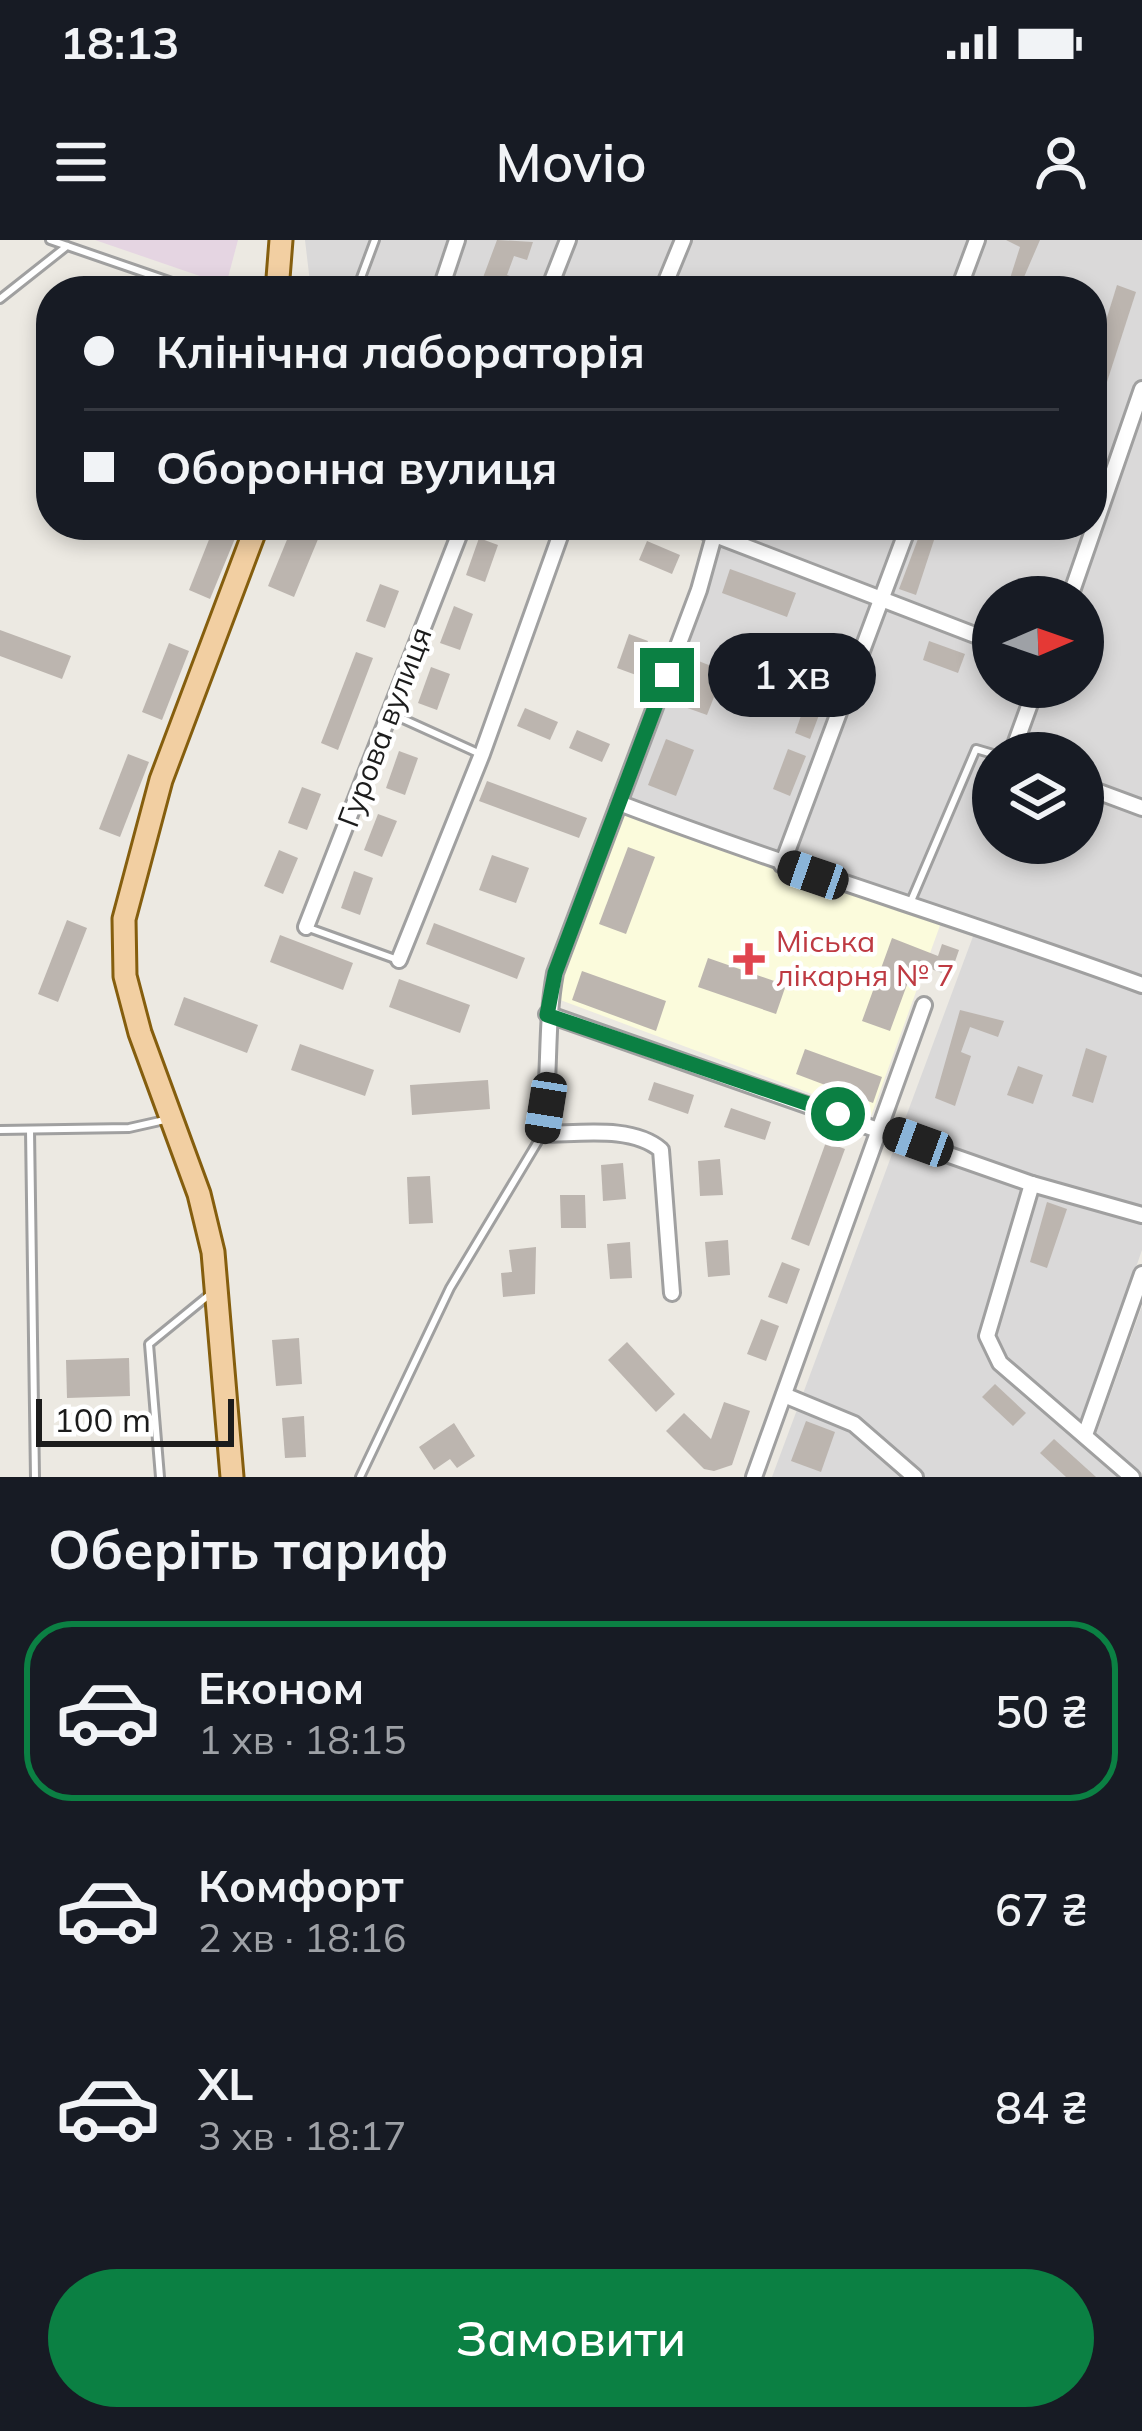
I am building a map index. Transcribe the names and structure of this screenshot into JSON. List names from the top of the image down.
{
  "streets": {
    "street": ["Гурова вулиця"]
  },
  "places": {
    "health": ["Міська лікарня № 7"]
  },
  "scale_bar": "100 m",
  "north": "right",
  "page": {
    "status": "18:13",
    "header": "Movio",
    "banner": ["Клінічна лабораторія", "Оборонна вулиця"],
    "bubble": "1 хв",
    "scale": "100 m",
    "heading": "Оберіть тариф",
    "list": [
      {
        "name": "Економ",
        "note": "1 хв · 18:15",
        "value": "50 ₴"
      },
      {
        "name": "Комфорт",
        "note": "2 хв · 18:16",
        "value": "67 ₴"
      },
      {
        "name": "XL",
        "note": "3 хв · 18:17",
        "value": "84 ₴"
      }
    ],
    "buttons": "Замовити"
  }
}
